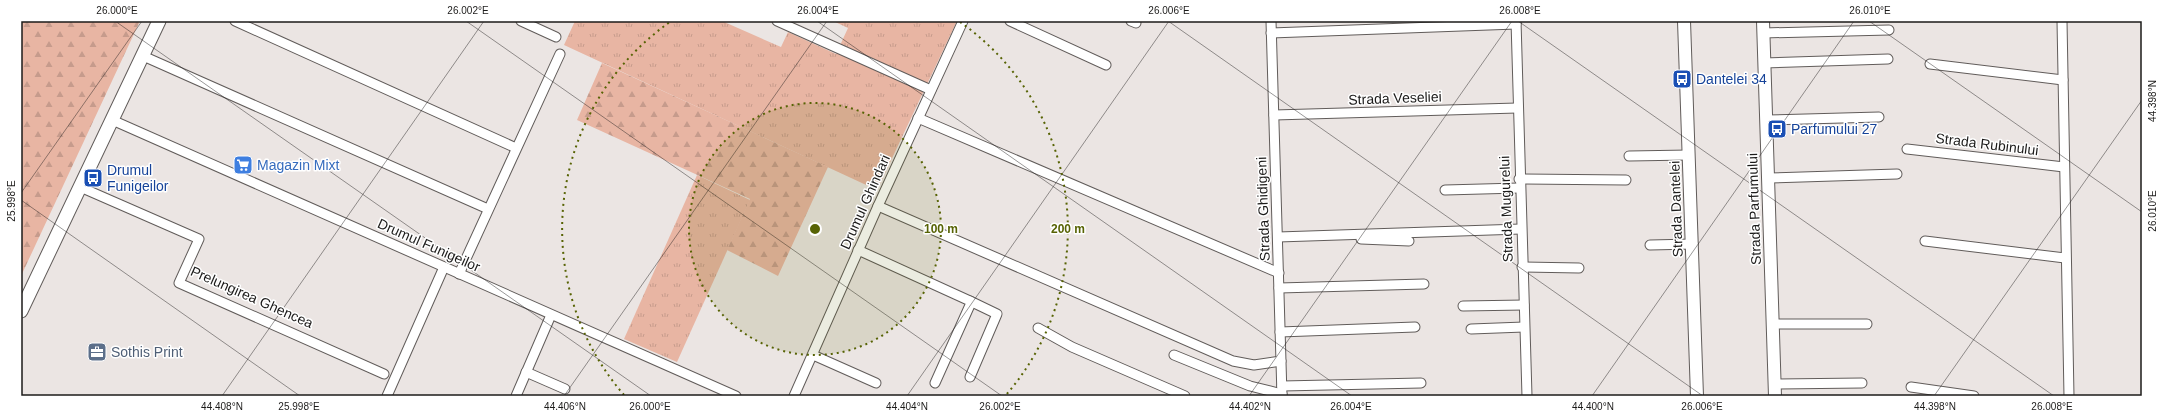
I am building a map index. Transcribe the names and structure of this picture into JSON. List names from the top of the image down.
{
  "streets": {
    "street": [
      "Strada Veseliei",
      "Strada Rubinului",
      "Drumul Ghindari",
      "Strada Ghidigeni",
      "Strada Mugurelui",
      "Strada Dantelei",
      "Strada Parfumului",
      "Drumul Funigeilor",
      "Prelungirea Ghencea"
    ]
  },
  "crossings": [
    ["Strada Veseliei", "Strada Ghidigeni"],
    ["Strada Veseliei", "Strada Mugurelui"]
  ],
  "places": {
    "bus stop": ["Dantelei 34", "Parfumului 27", "Drumul Funigeilor"],
    "supermarket": ["Magazin Mixt"],
    "office": ["Sothis Print"]
  },
  "coordinates": [
    "26.000°E",
    "26.002°E",
    "26.004°E",
    "26.006°E",
    "26.008°E",
    "26.010°E",
    "44.398°N",
    "25.998°E",
    "44.408°N",
    "44.406°N",
    "44.404°N",
    "44.402°N",
    "44.400°N"
  ],
  "rings": ["100 m", "200 m"]
}
